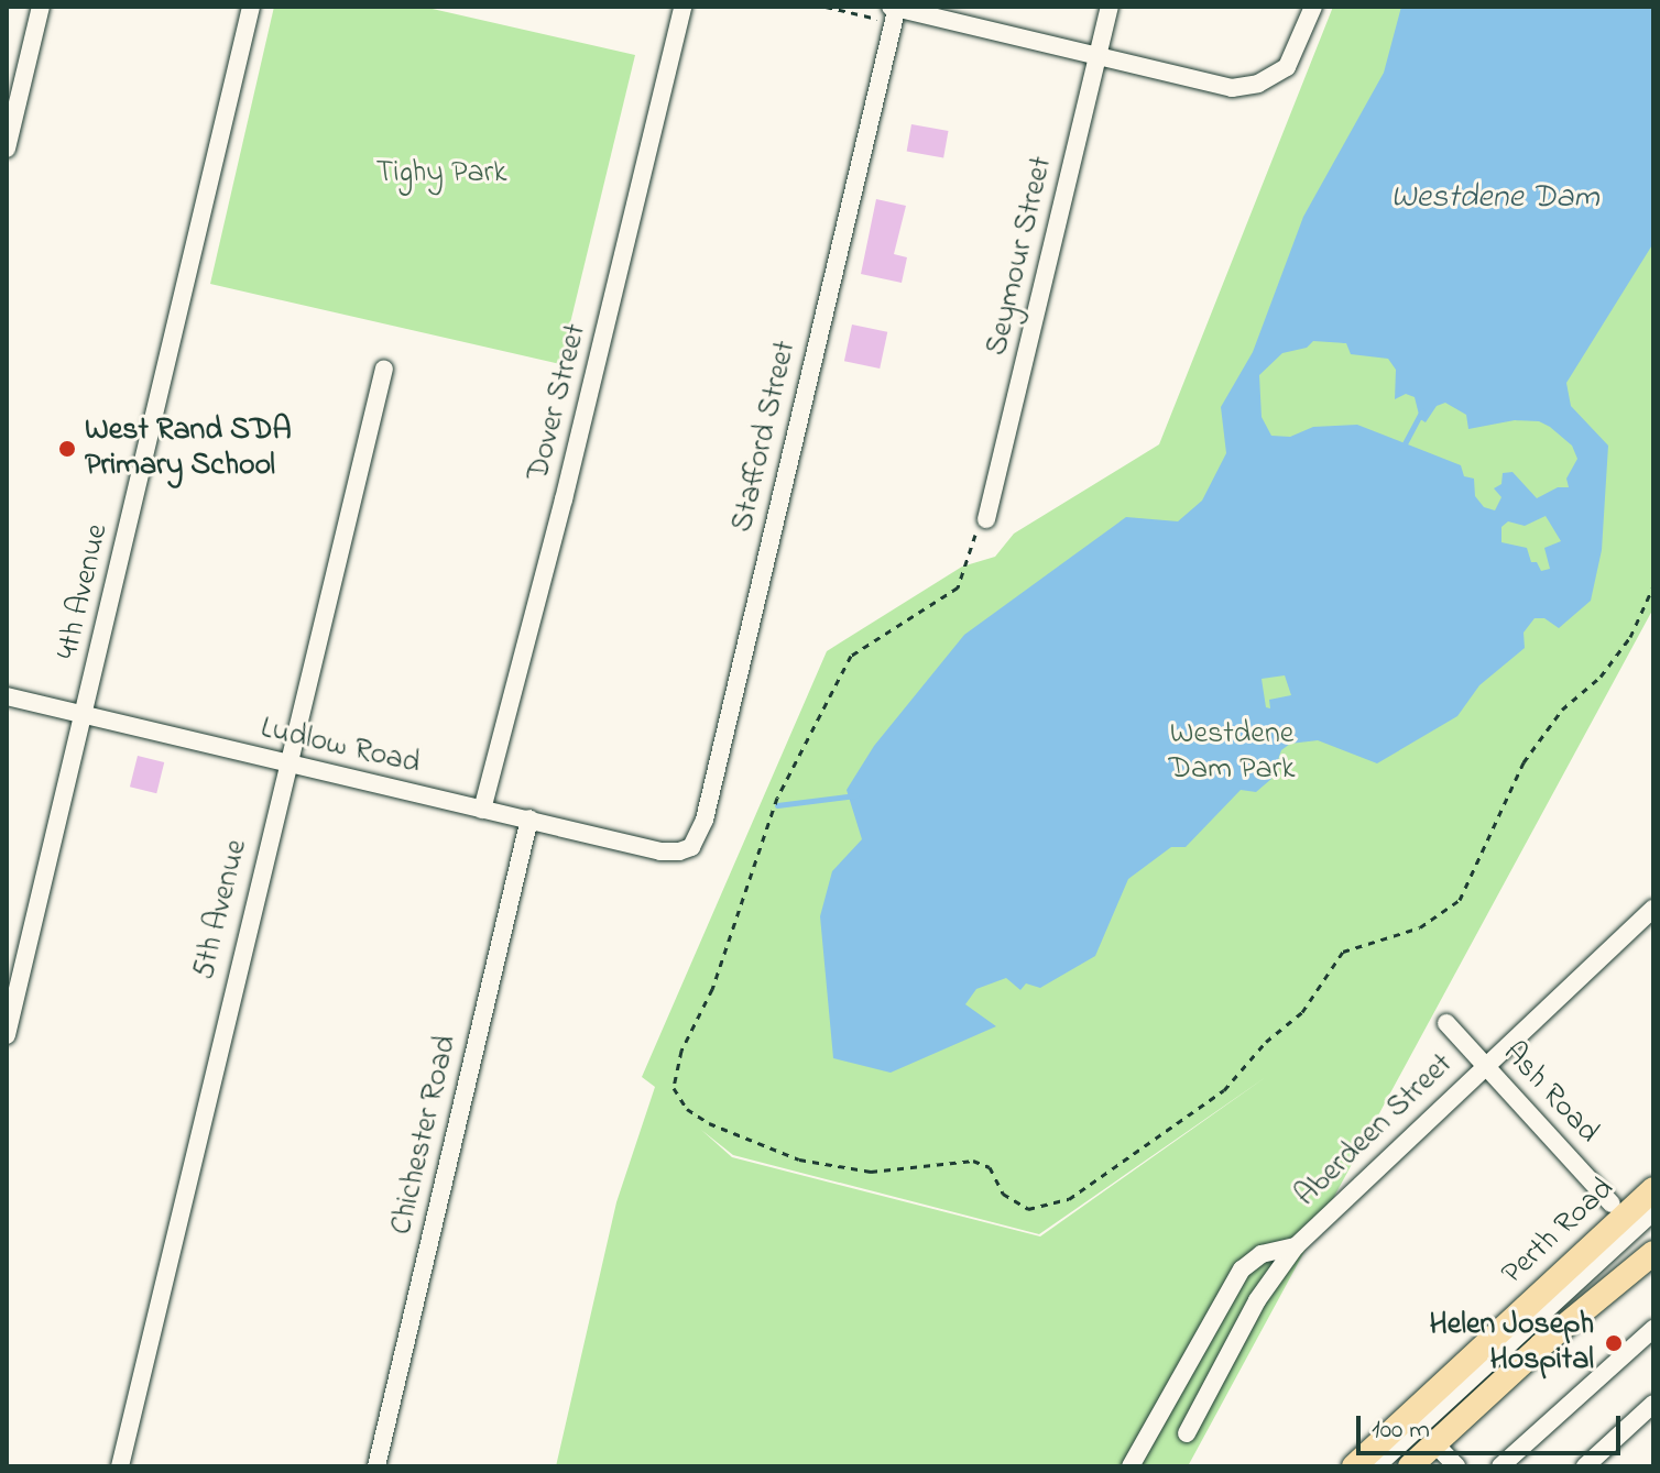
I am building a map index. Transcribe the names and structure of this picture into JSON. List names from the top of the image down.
{
  "streets": {
    "main road": ["Perth Road"],
    "street": [
      "Seymour Street",
      "Dover Street",
      "Stafford Street",
      "4th Avenue",
      "Ludlow Road",
      "5th Avenue",
      "Ash Road",
      "Aberdeen Street",
      "Chichester Road"
    ]
  },
  "crossings": [
    ["Dover Street", "Ludlow Road"],
    ["Stafford Street", "Ludlow Road"],
    ["4th Avenue", "Ludlow Road"],
    ["Ludlow Road", "5th Avenue"],
    ["Ludlow Road", "Chichester Road"],
    ["Ash Road", "Aberdeen Street"]
  ],
  "water": ["Westdene Dam"],
  "parks": ["Tighy Park", "Westdene Dam Park"],
  "places": ["West Rand SDA Primary School", "Helen Joseph Hospital"],
  "scale_bar": "100 m"
}
